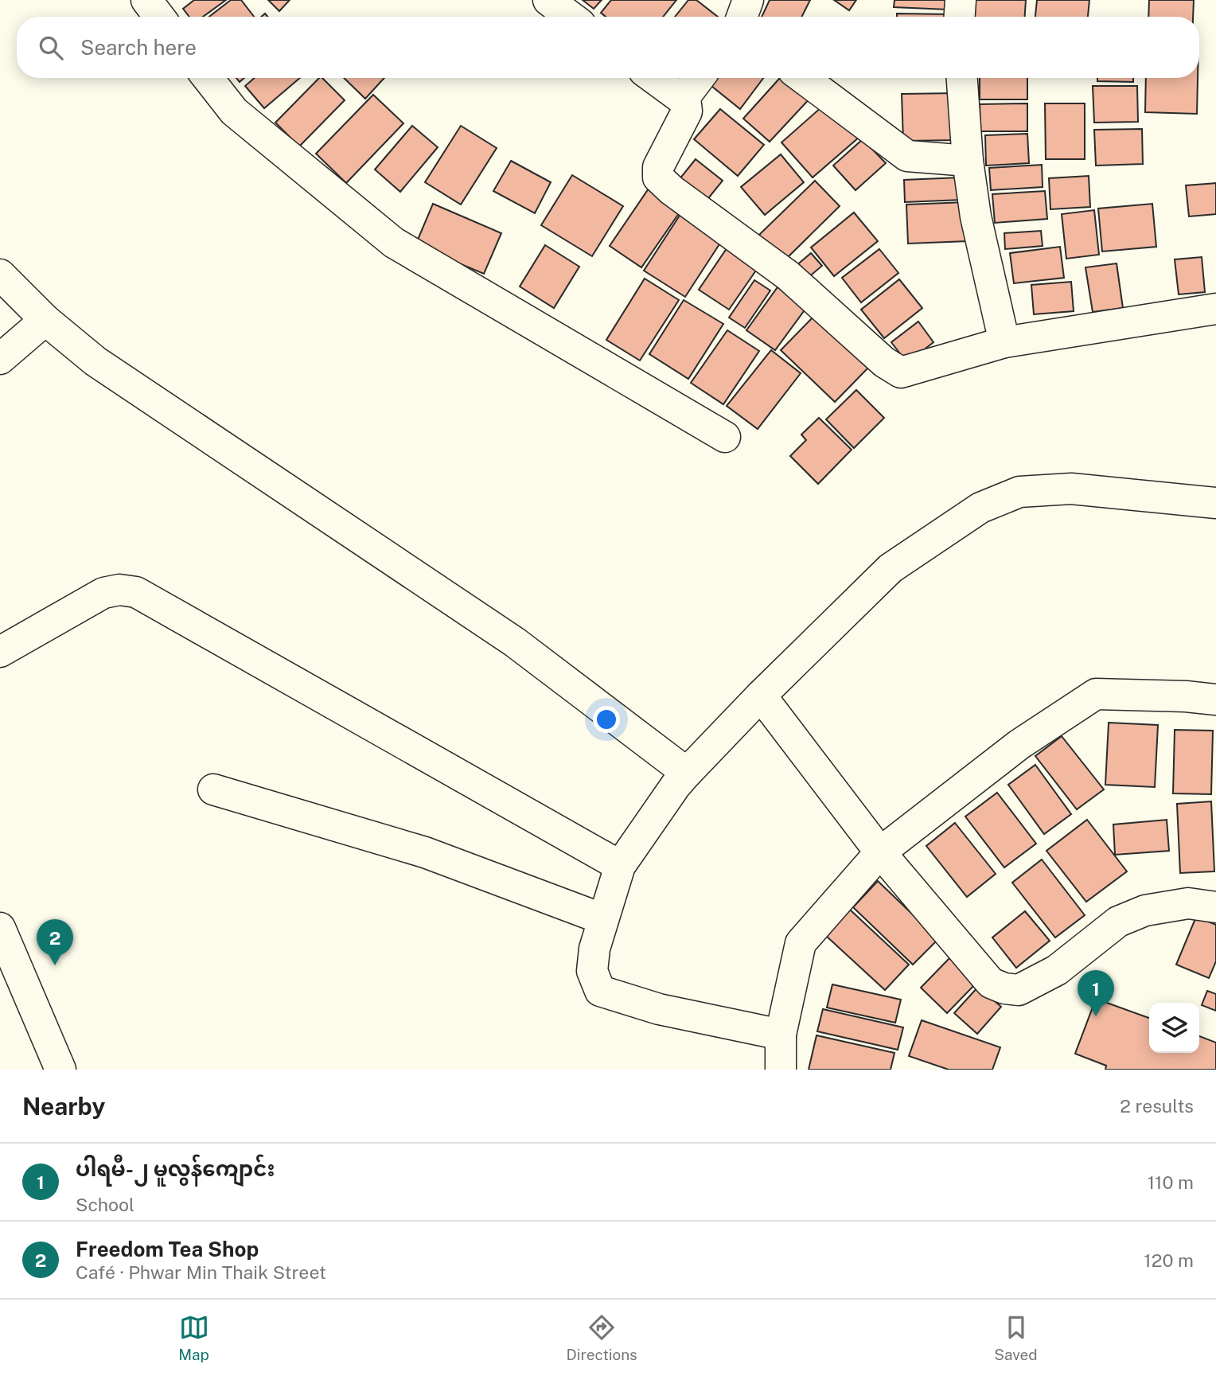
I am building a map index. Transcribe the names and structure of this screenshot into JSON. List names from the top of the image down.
{
  "page": {
    "search": "Search here",
    "pins": ["2", "1"],
    "heading": ["Nearby", "2 results"],
    "list": [
      {
        "mark": "1",
        "name": "ပါရမီ-၂ မူလွန်ကျောင်း",
        "note": "School",
        "value": "110 m"
      },
      {
        "mark": "2",
        "name": "Freedom Tea Shop",
        "note": "Café · Phwar Min Thaik Street",
        "value": "120 m"
      }
    ],
    "nav": ["Map", "Directions", "Saved"]
  }
}
